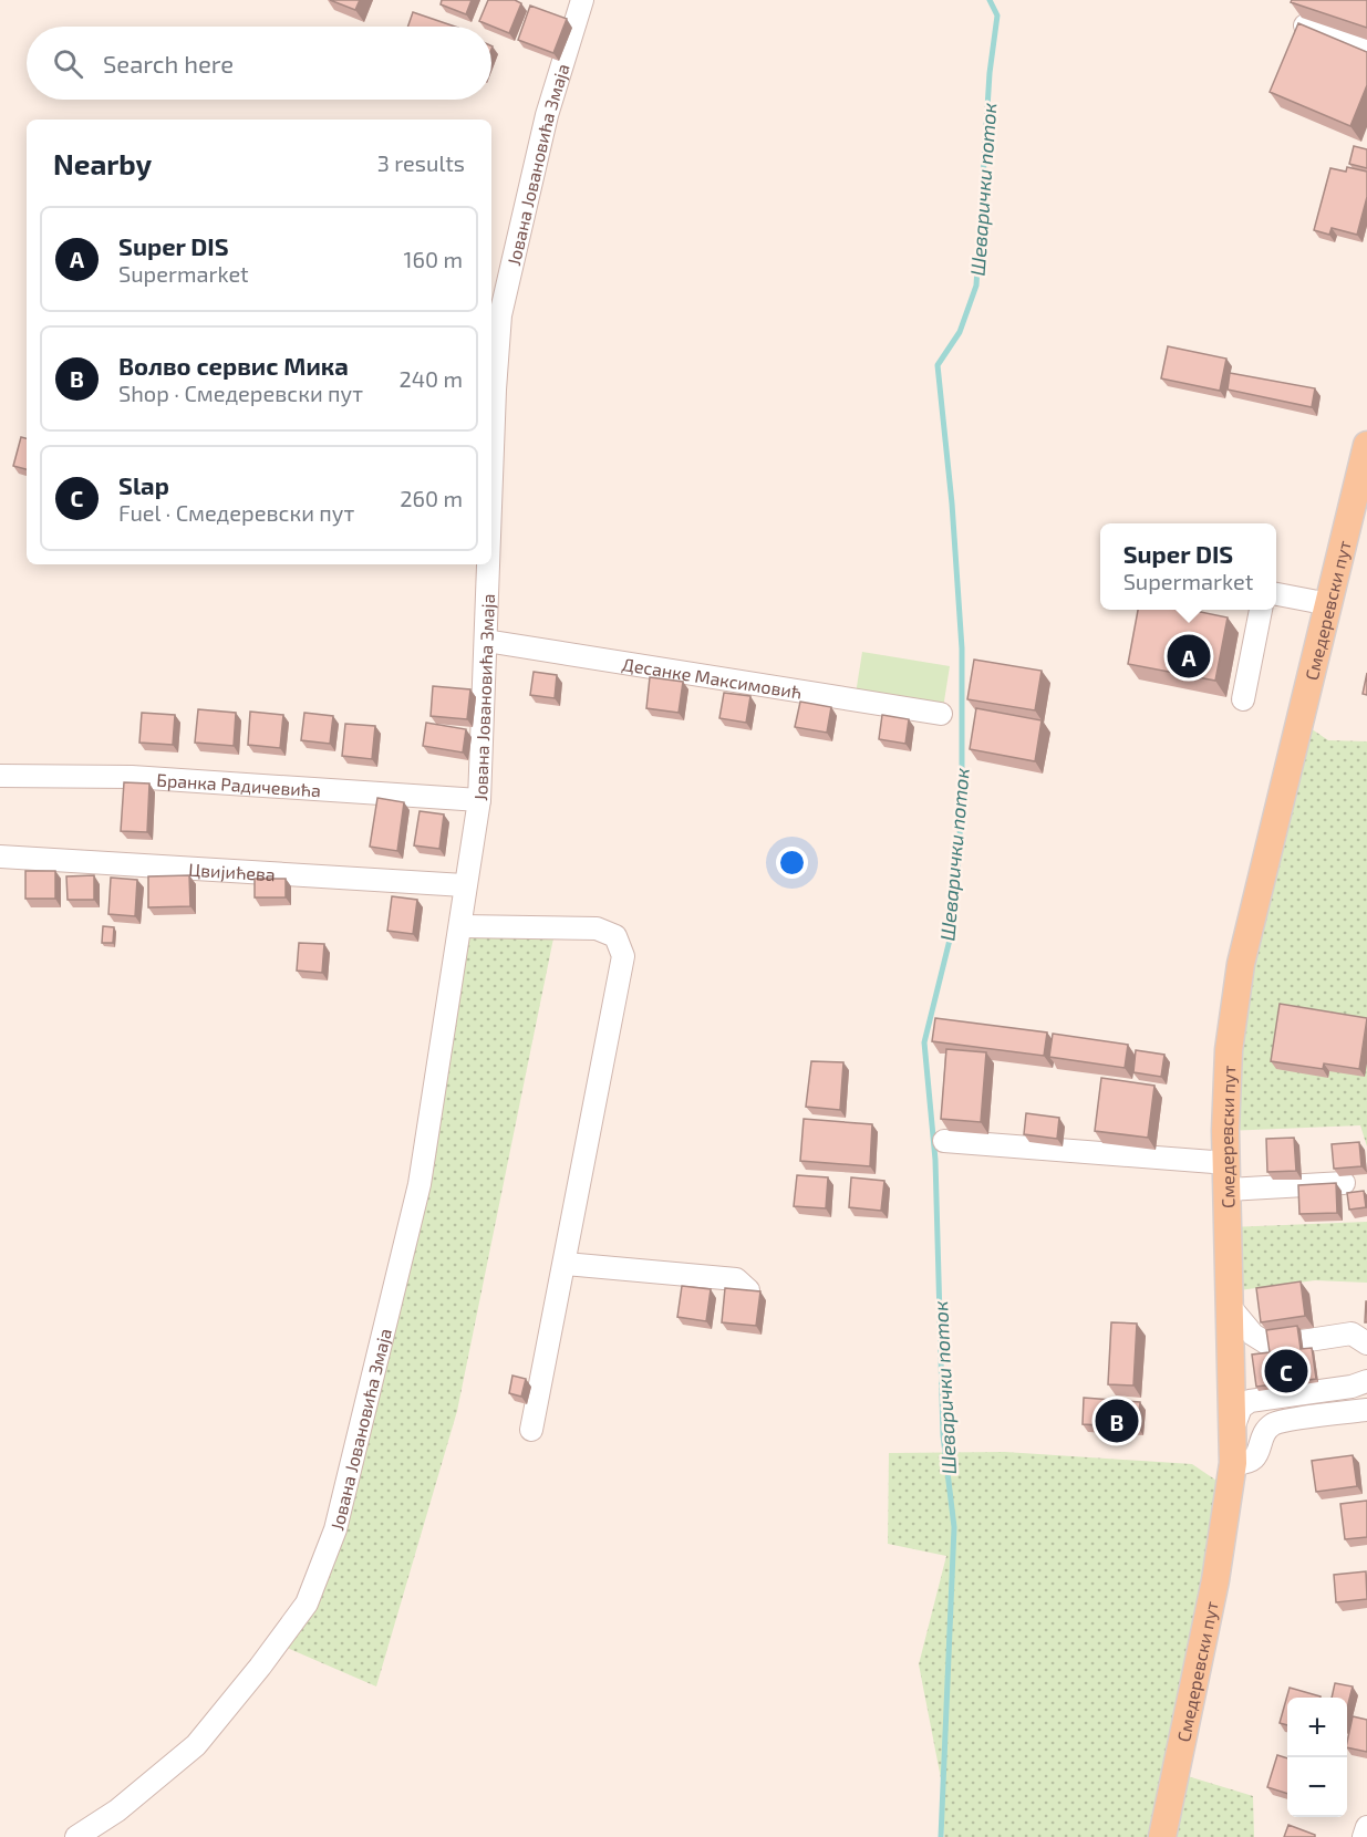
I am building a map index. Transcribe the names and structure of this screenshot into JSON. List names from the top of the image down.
{
  "streets": {
    "main road": ["Смедеревски пут"],
    "street": [
      "Јована Јовановића Змаја",
      "Десанке Максимовић",
      "Бранка Радичевића",
      "Цвијићева"
    ]
  },
  "crossings": [
    ["Јована Јовановића Змаја", "Десанке Максимовић"],
    ["Јована Јовановића Змаја", "Бранка Радичевића"],
    ["Јована Јовановића Змаја", "Цвијићева"]
  ],
  "water": ["Шеварички поток"],
  "page": {
    "search": "Search here",
    "heading": ["Nearby", "3 results"],
    "list": [
      {
        "mark": "A",
        "name": "Super DIS",
        "note": "Supermarket",
        "value": "160 m"
      },
      {
        "mark": "B",
        "name": "Волво сервис Мика",
        "note": "Shop · Смедеревски пут",
        "value": "240 m"
      },
      {
        "mark": "C",
        "name": "Slap",
        "note": "Fuel · Смедеревски пут",
        "value": "260 m"
      }
    ],
    "popup": ["Super DIS", "Supermarket"],
    "pins": ["A", "C", "B"],
    "map_buttons": ["+", "−"]
  }
}
